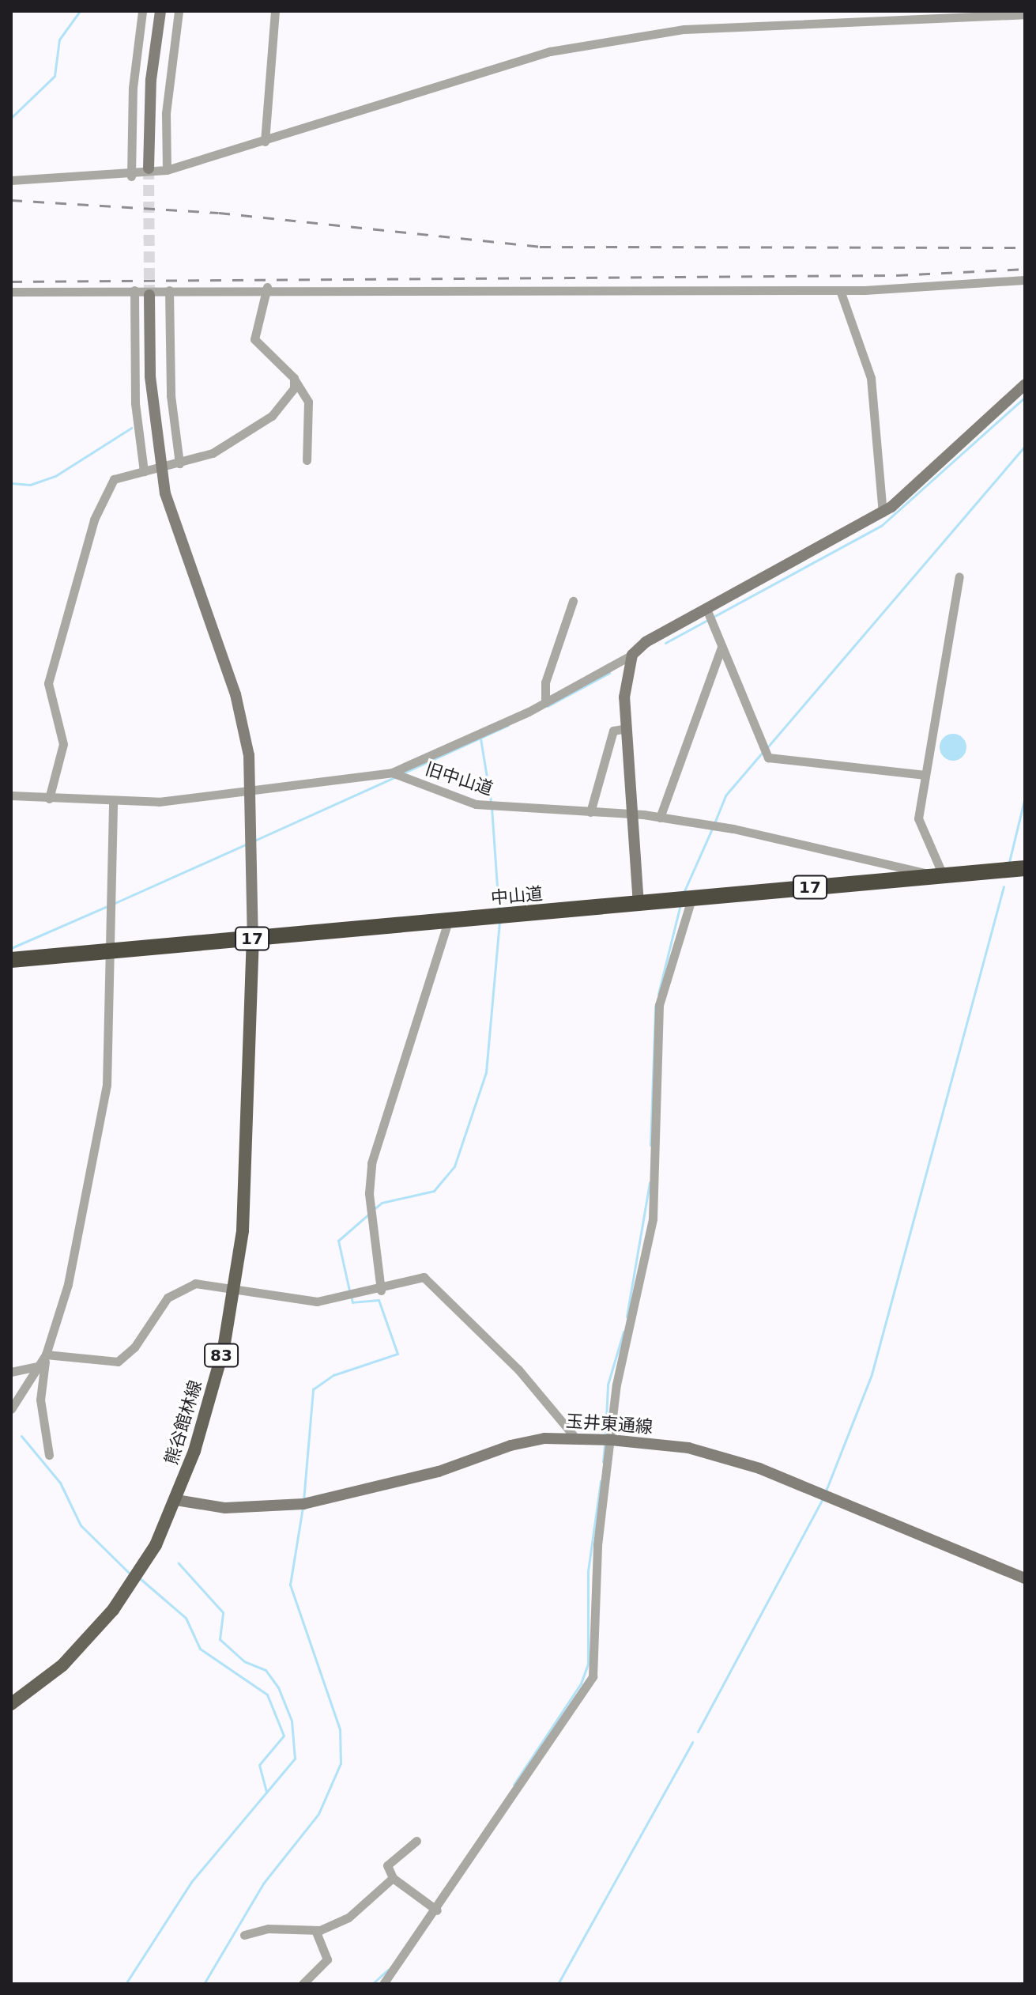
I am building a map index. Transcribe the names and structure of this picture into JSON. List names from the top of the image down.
{
  "streets": {
    "highway": ["17", "中山道"],
    "main road": ["83", "熊谷館林線"],
    "street": ["旧中山道", "玉井東通線"]
  },
  "crossings": [
    ["旧中山道", "中山道"],
    ["中山道", "熊谷館林線"],
    ["熊谷館林線", "玉井東通線"]
  ]
}
